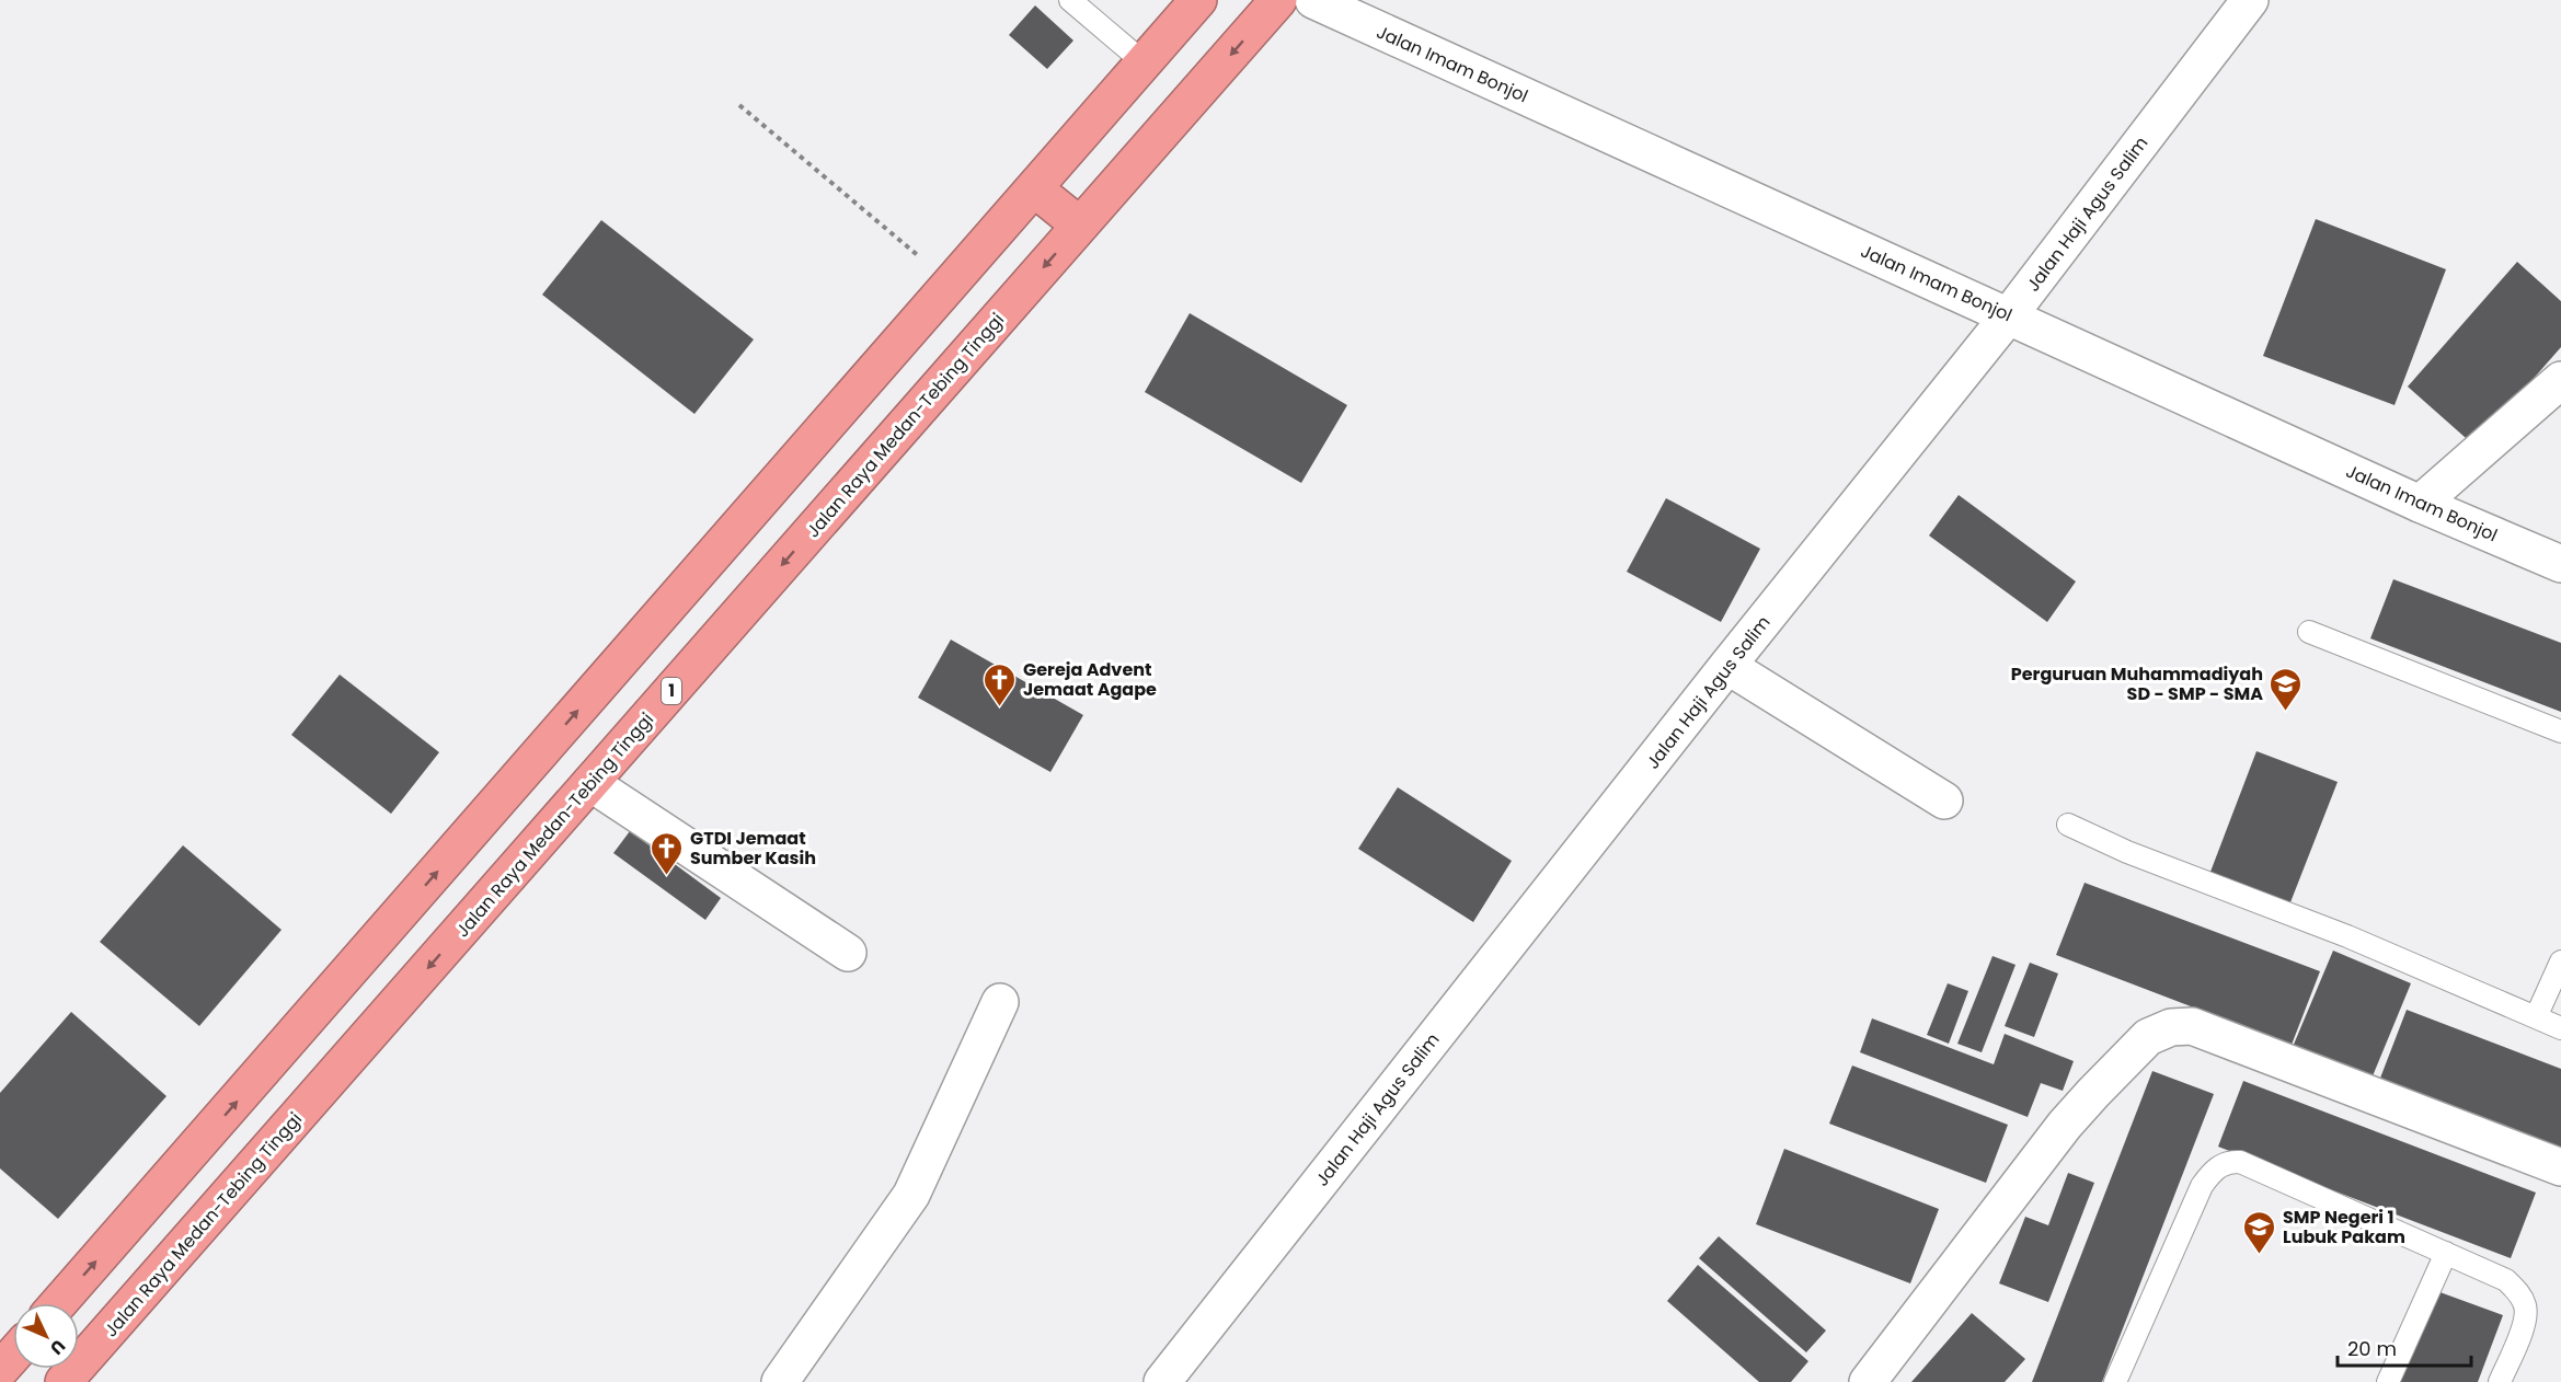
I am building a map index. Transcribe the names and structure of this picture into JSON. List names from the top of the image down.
{
  "streets": {
    "highway": ["Jalan Raya Medan-Tebing Tinggi", "1"],
    "street": ["Jalan Imam Bonjol", "Jalan Haji Agus Salim"]
  },
  "crossings": [
    ["Jalan Imam Bonjol", "Jalan Haji Agus Salim"]
  ],
  "places": {
    "church": ["Gereja Advent Jemaat Agape", "GTDI Jemaat Sumber Kasih"],
    "school or university": ["Perguruan Muhammadiyah SD - SMP - SMA", "SMP Negeri 1 Lubuk Pakam"]
  },
  "scale_bar": "20 m",
  "north": "bottom right"
}
